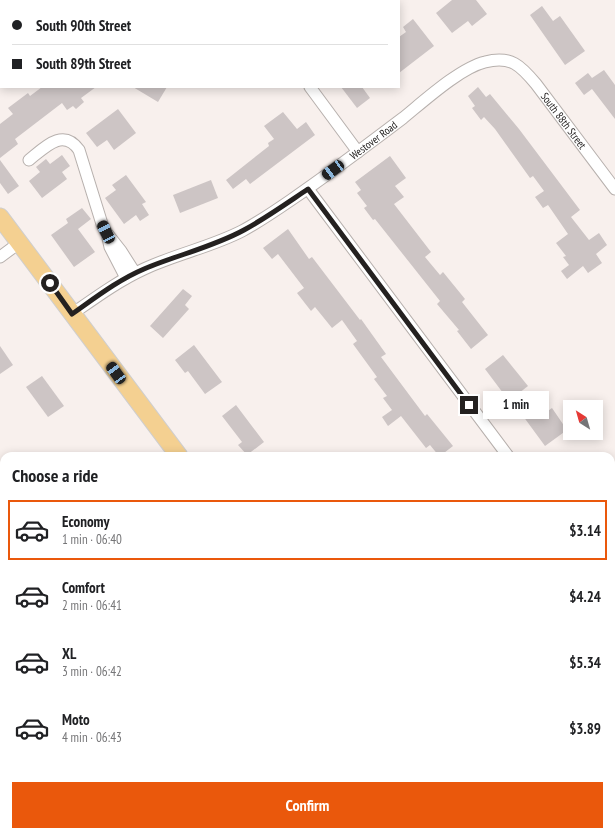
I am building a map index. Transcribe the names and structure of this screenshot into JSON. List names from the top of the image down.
{
  "streets": {
    "street": ["South 88th Street", "Westover Road"]
  },
  "crossings": [
    ["South 88th Street", "Westover Road"]
  ],
  "north": "top left",
  "page": {
    "banner": ["South 90th Street", "South 89th Street"],
    "bubble": "1 min",
    "heading": "Choose a ride",
    "list": [
      {
        "name": "Economy",
        "note": "1 min · 06:40",
        "value": "$3.14"
      },
      {
        "name": "Comfort",
        "note": "2 min · 06:41",
        "value": "$4.24"
      },
      {
        "name": "XL",
        "note": "3 min · 06:42",
        "value": "$5.34"
      },
      {
        "name": "Moto",
        "note": "4 min · 06:43",
        "value": "$3.89"
      }
    ],
    "buttons": "Confirm"
  }
}
